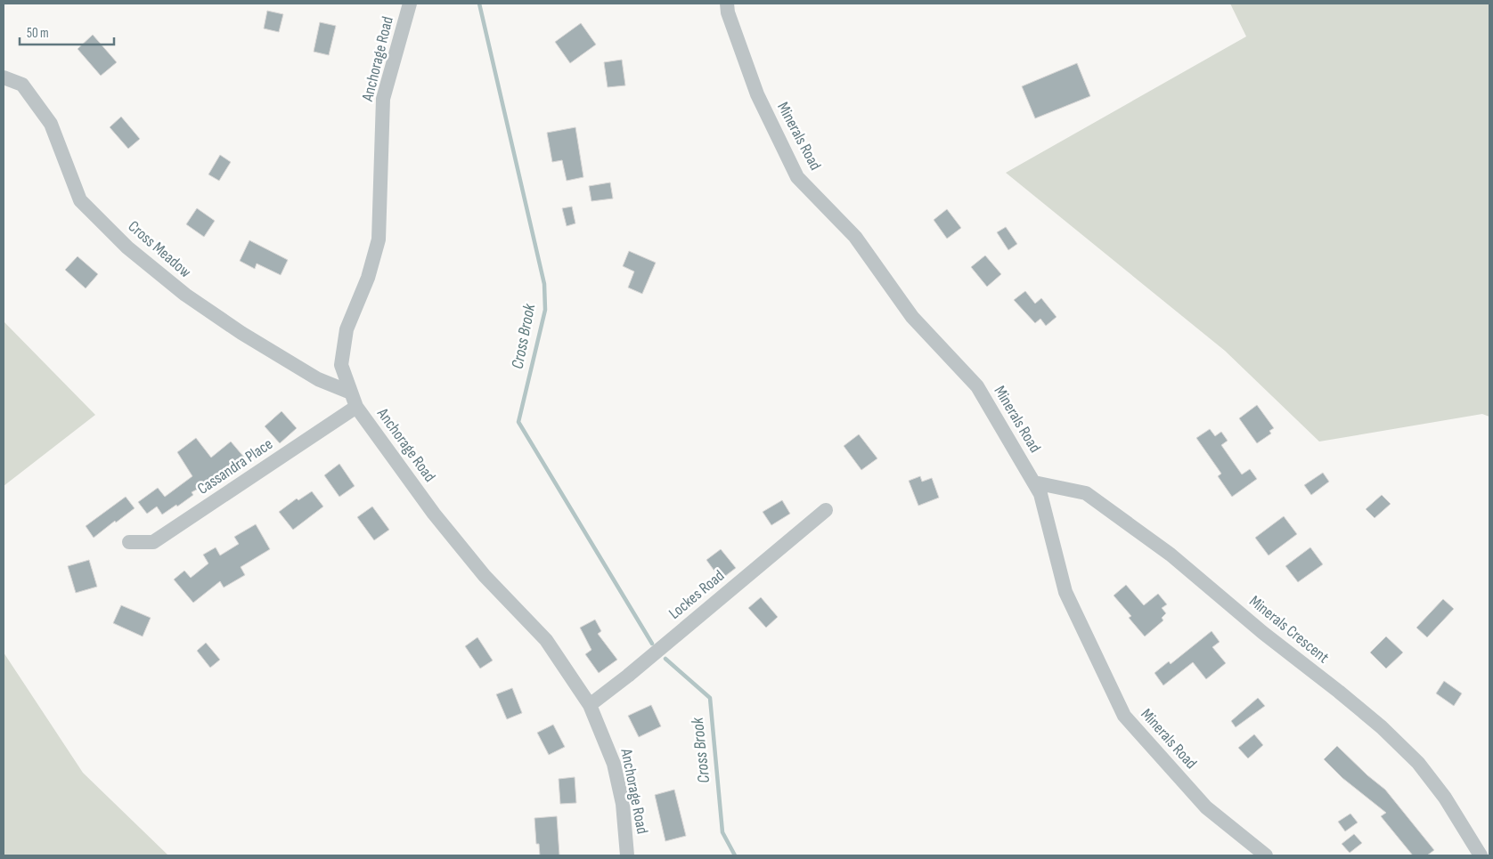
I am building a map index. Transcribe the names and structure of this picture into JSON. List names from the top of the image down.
{
  "streets": {
    "street": [
      "Anchorage Road",
      "Minerals Road",
      "Cross Meadow",
      "Cassandra Place",
      "Lockes Road",
      "Minerals Crescent"
    ]
  },
  "crossings": [
    ["Anchorage Road", "Cross Meadow"],
    ["Anchorage Road", "Cassandra Place"],
    ["Anchorage Road", "Lockes Road"],
    ["Minerals Road", "Minerals Crescent"]
  ],
  "water": ["Cross Brook"],
  "scale_bar": "50 m"
}
